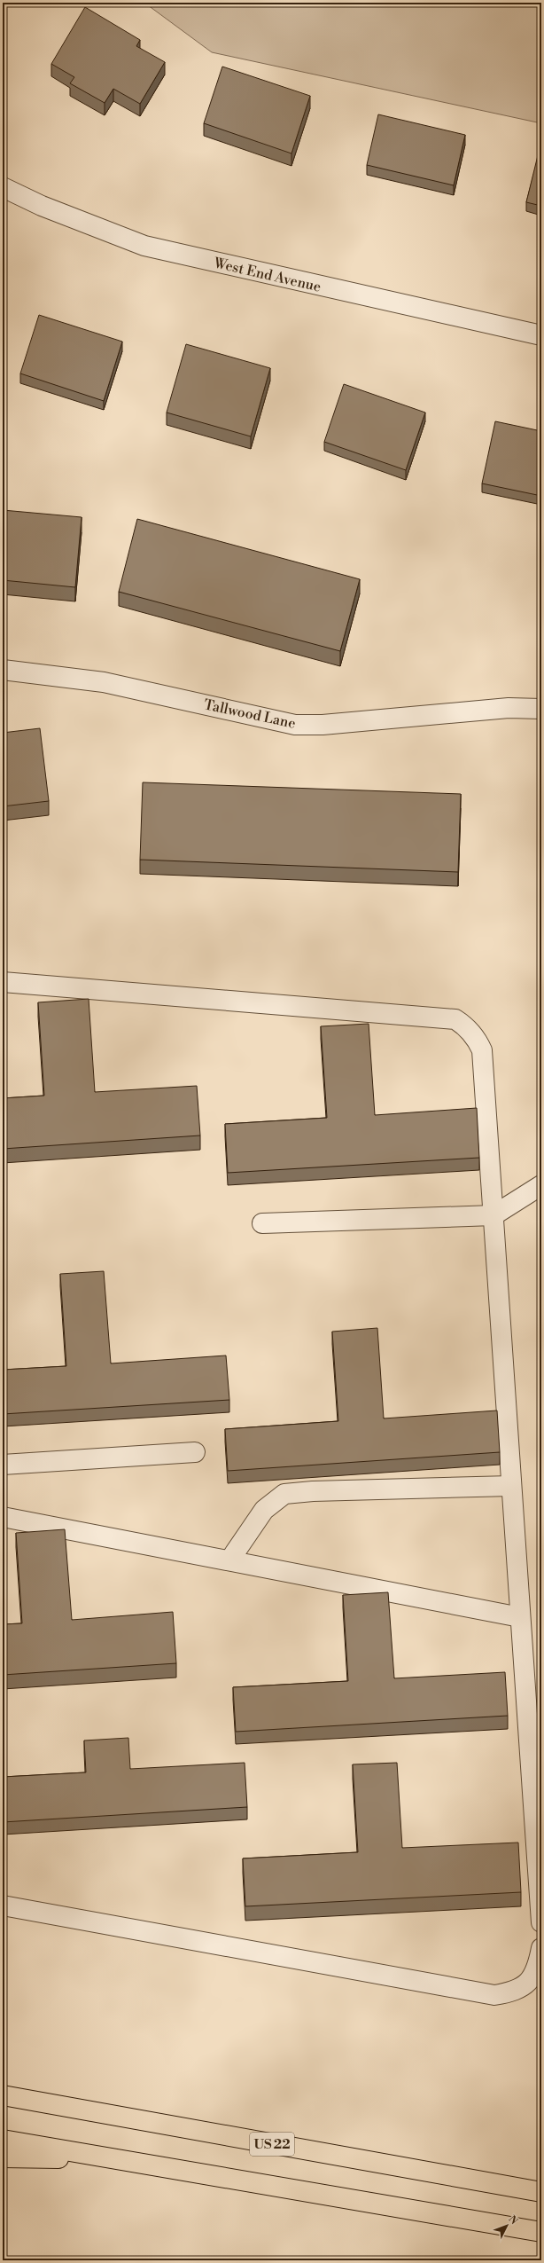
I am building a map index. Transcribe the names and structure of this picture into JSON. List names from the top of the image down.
{
  "streets": {
    "highway": ["US 22"],
    "street": ["West End Avenue", "Tallwood Lane"]
  },
  "north": "top right"
}
